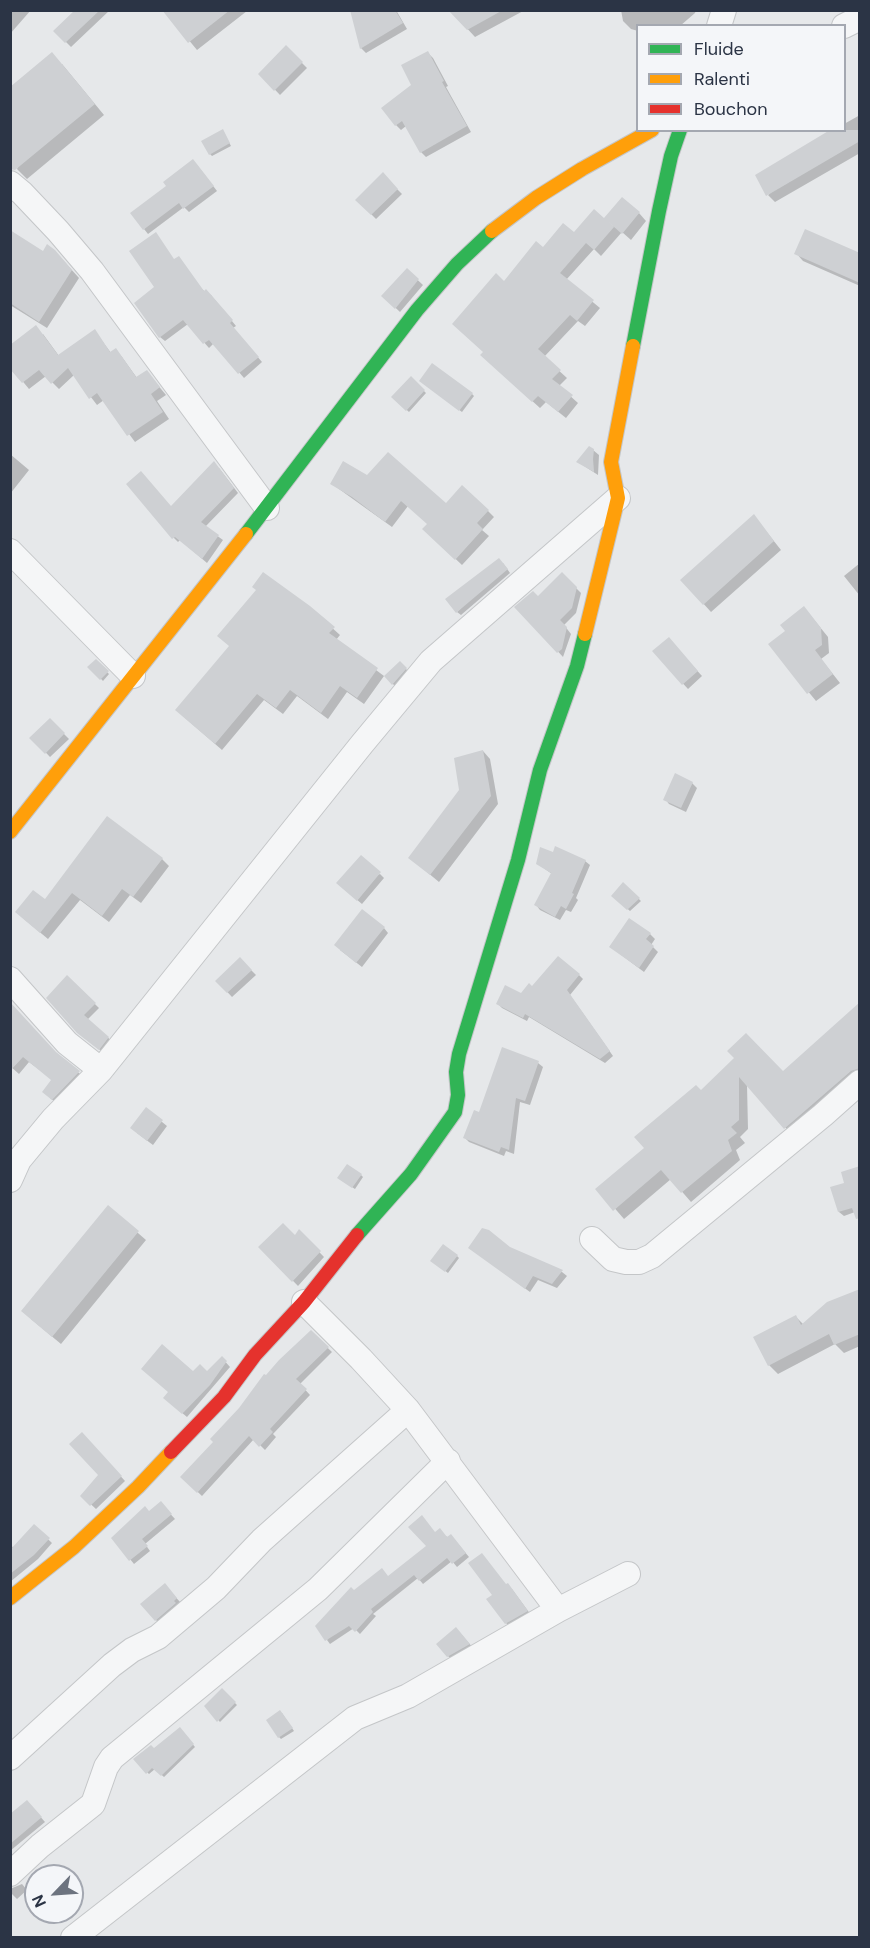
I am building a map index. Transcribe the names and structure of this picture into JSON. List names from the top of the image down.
{
  "legend": ["Fluide", "Ralenti", "Bouchon"],
  "north": "bottom left"
}
